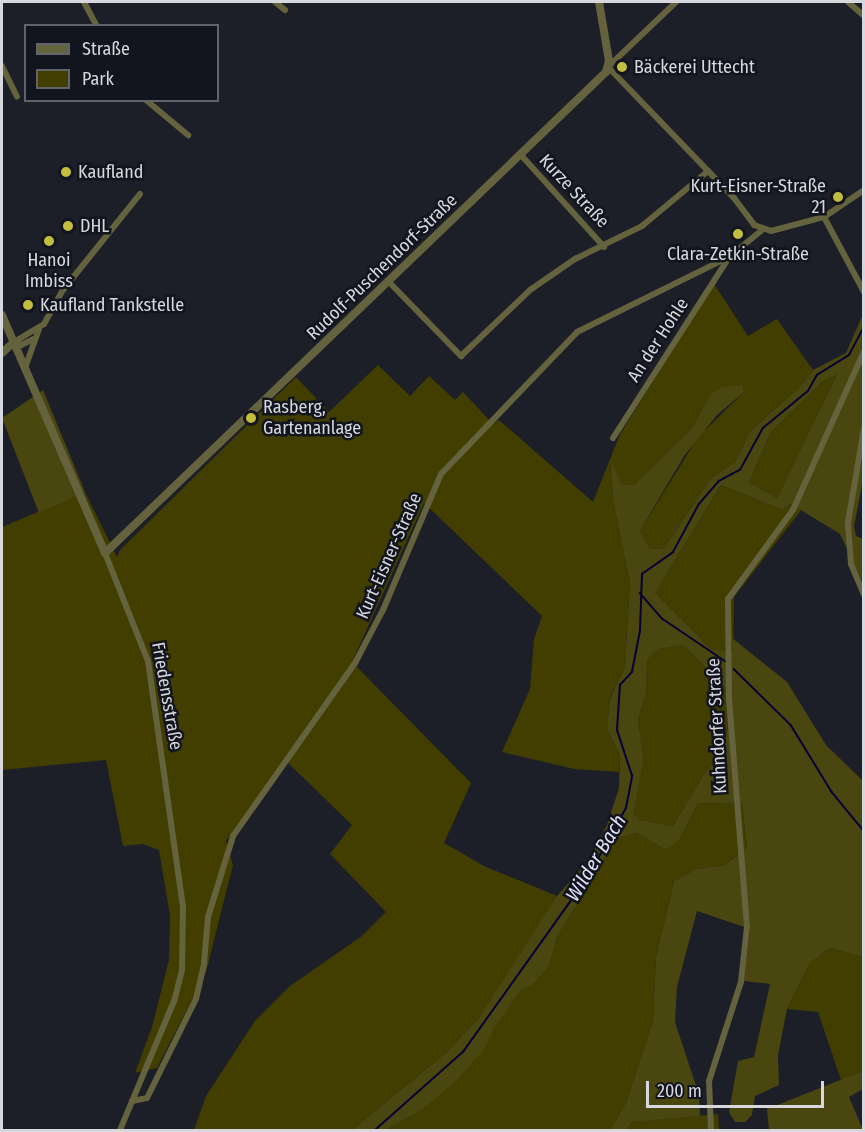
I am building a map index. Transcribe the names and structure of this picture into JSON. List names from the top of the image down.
{
  "streets": {
    "street": [
      "Kurze Straße",
      "Rudolf-Puschendorf-Straße",
      "An der Hohle",
      "Kurt-Eisner-Straße",
      "Friedensstraße",
      "Kuhndorfer Straße"
    ]
  },
  "crossings": [
    ["Kurze Straße", "Rudolf-Puschendorf-Straße"],
    ["Rudolf-Puschendorf-Straße", "Friedensstraße"],
    ["An der Hohle", "Kurt-Eisner-Straße"],
    ["Kurt-Eisner-Straße", "Friedensstraße"]
  ],
  "water": ["Wilder Bach"],
  "places": [
    "Bäckerei Uttecht",
    "Kaufland",
    "Kurt-Eisner-Straße 21",
    "DHL",
    "Clara-Zetkin-Straße",
    "Hanoi Imbiss",
    "Kaufland Tankstelle",
    "Rasberg, Gartenanlage"
  ],
  "legend": ["Straße", "Park"],
  "scale_bar": "200 m"
}
